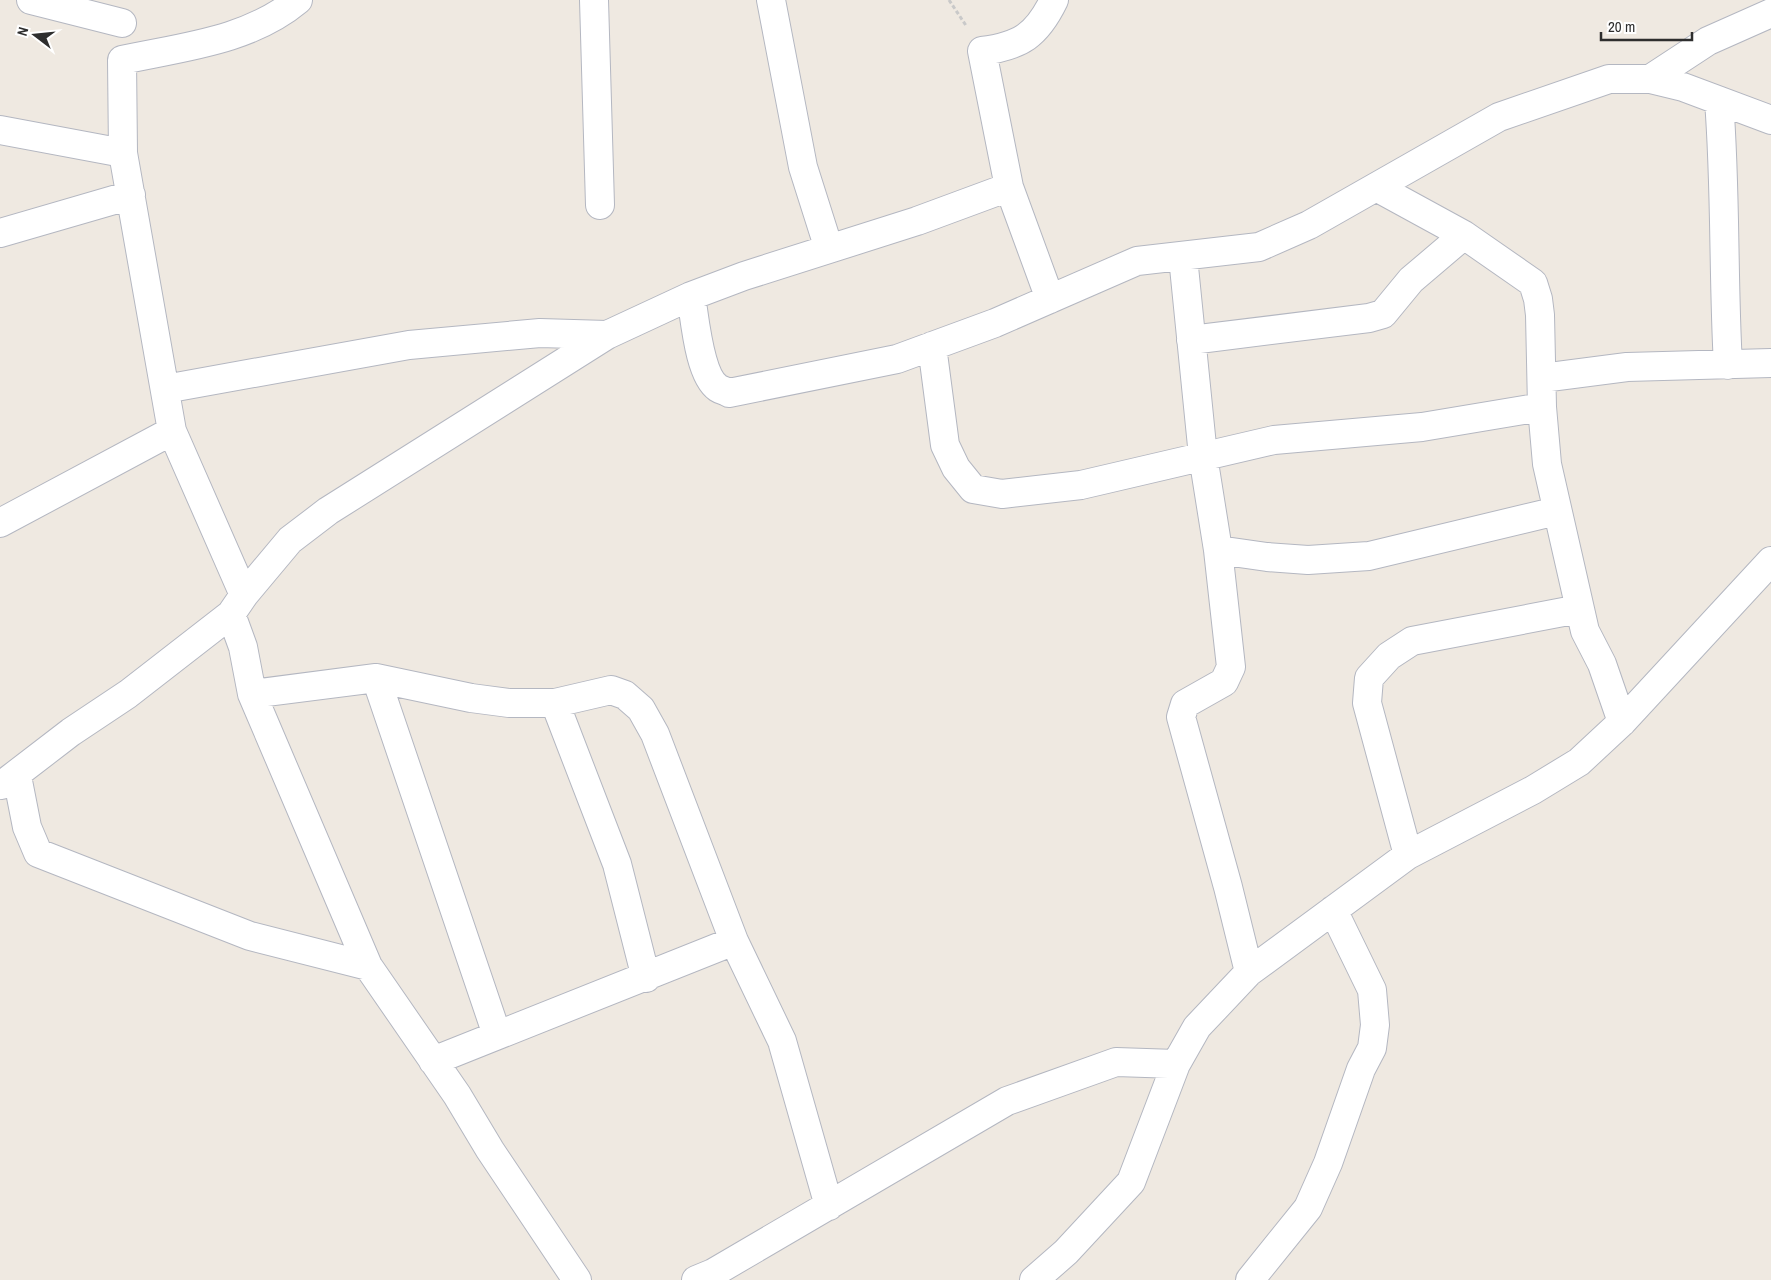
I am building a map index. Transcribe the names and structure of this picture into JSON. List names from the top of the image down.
{
  "scale_bar": "20 m",
  "north": "left"
}
